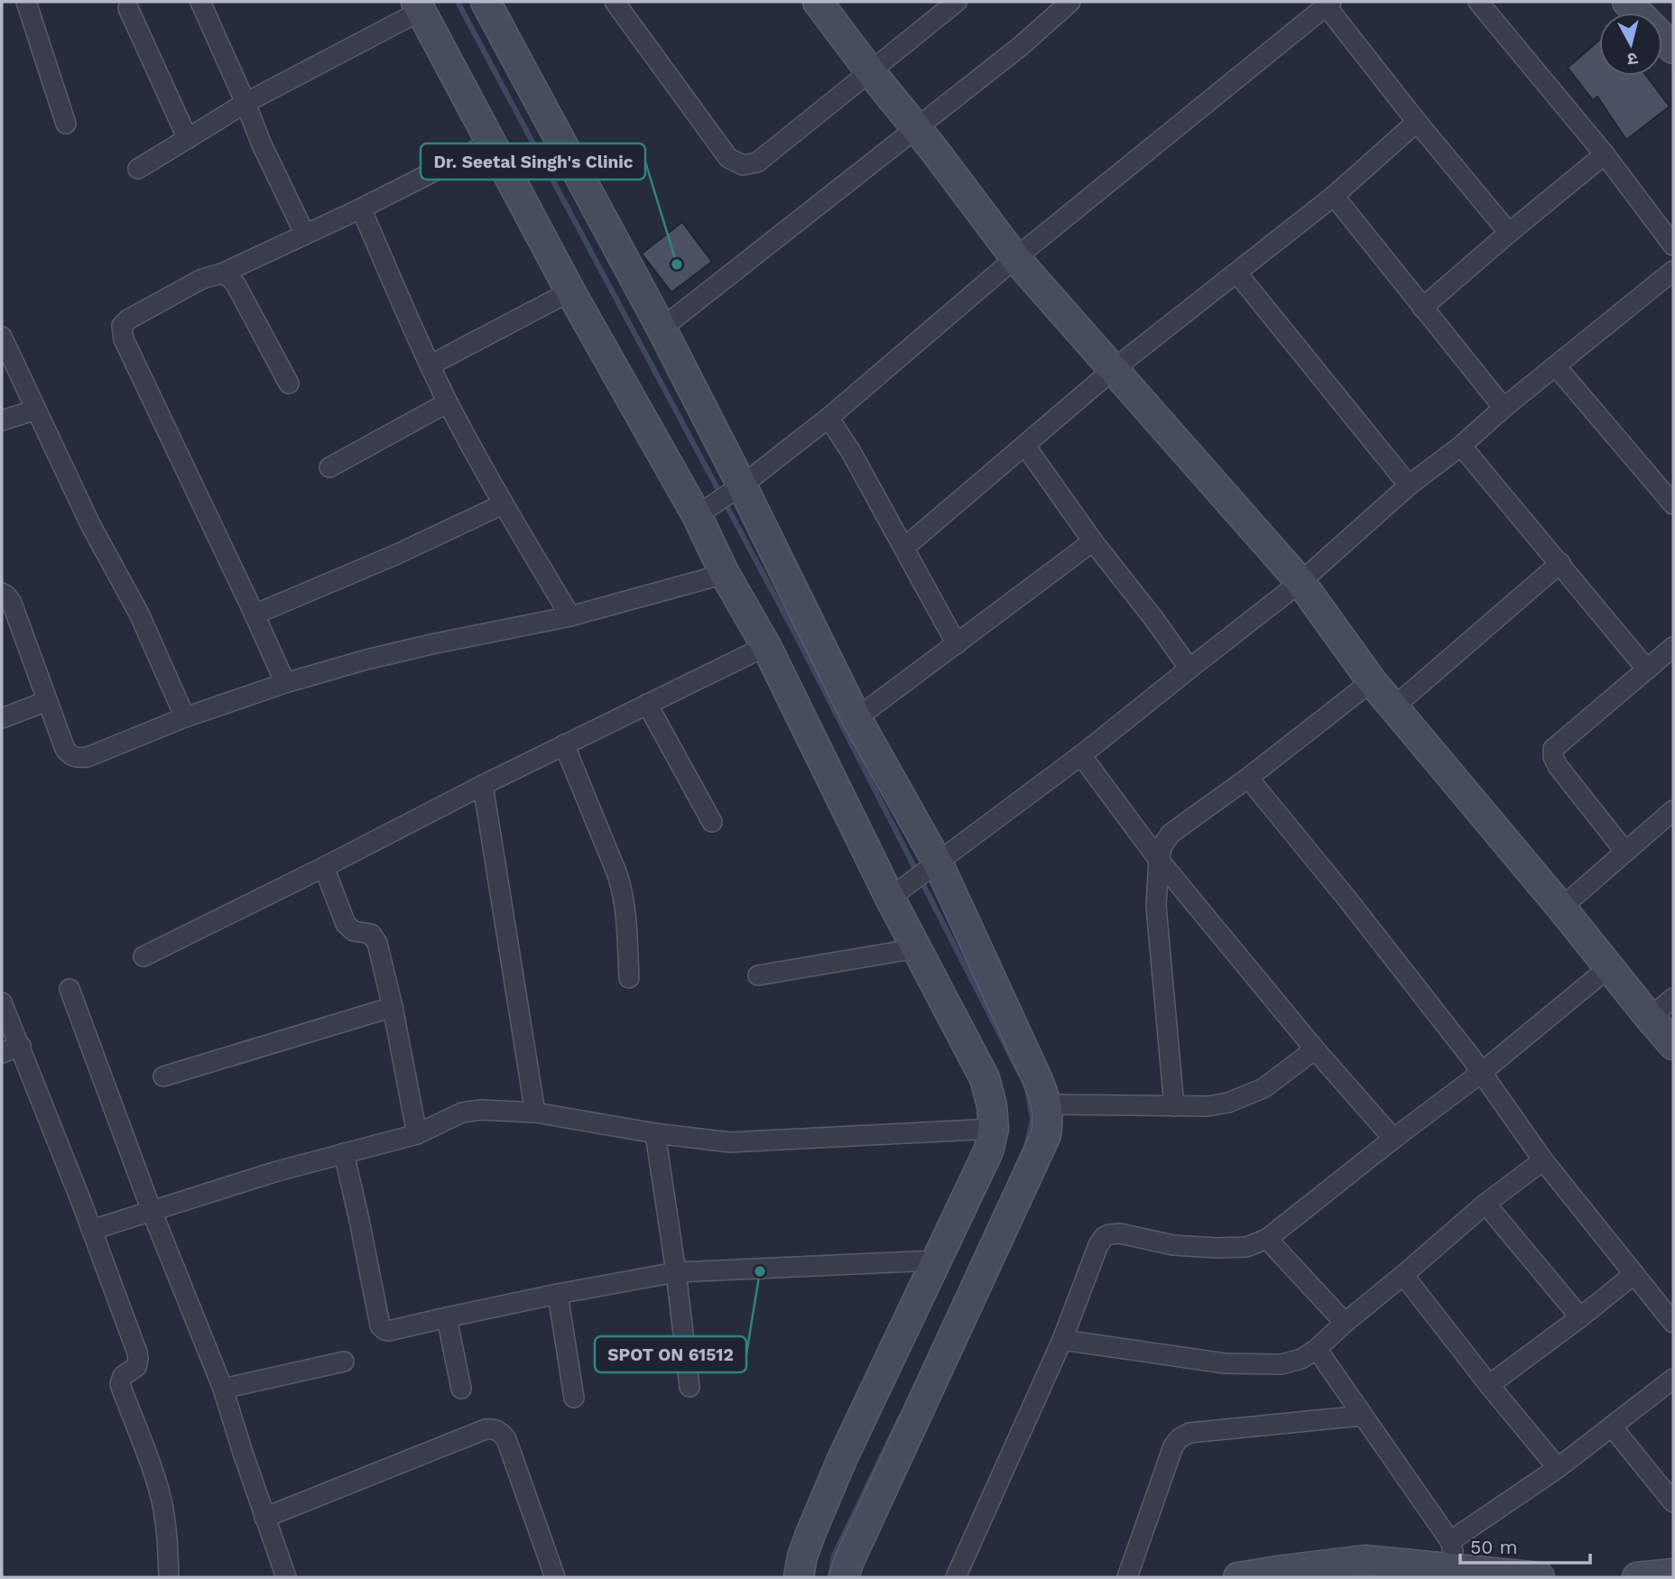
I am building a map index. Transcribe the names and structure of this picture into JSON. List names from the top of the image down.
{
  "places": ["Dr. Seetal Singh's Clinic", "SPOT ON 61512"],
  "scale_bar": "50 m",
  "north": "bottom"
}
